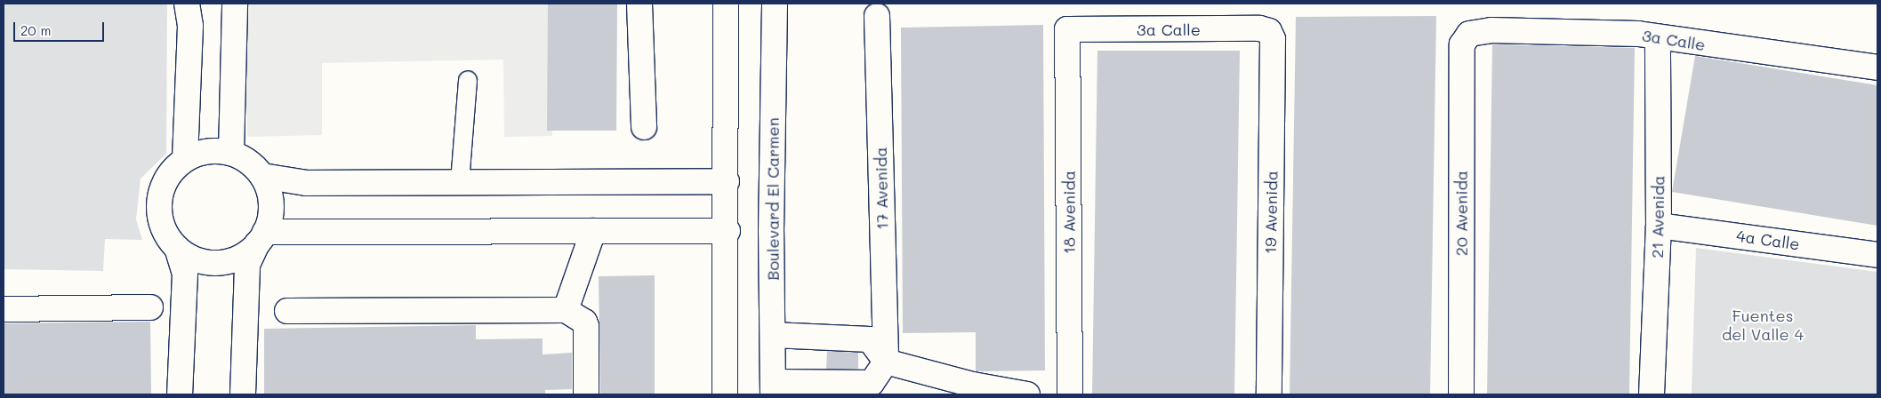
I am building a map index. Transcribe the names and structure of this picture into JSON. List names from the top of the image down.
{
  "streets": {
    "street": [
      "3a Calle",
      "17 Avenida",
      "Boulevard El Carmen",
      "18 Avenida",
      "19 Avenida",
      "20 Avenida",
      "21 Avenida",
      "4a Calle"
    ]
  },
  "crossings": [
    ["3a Calle", "18 Avenida"],
    ["3a Calle", "19 Avenida"],
    ["3a Calle", "20 Avenida"],
    ["3a Calle", "21 Avenida"],
    ["21 Avenida", "4a Calle"]
  ],
  "parks": ["Fuentes del Valle 4"],
  "scale_bar": "20 m"
}
